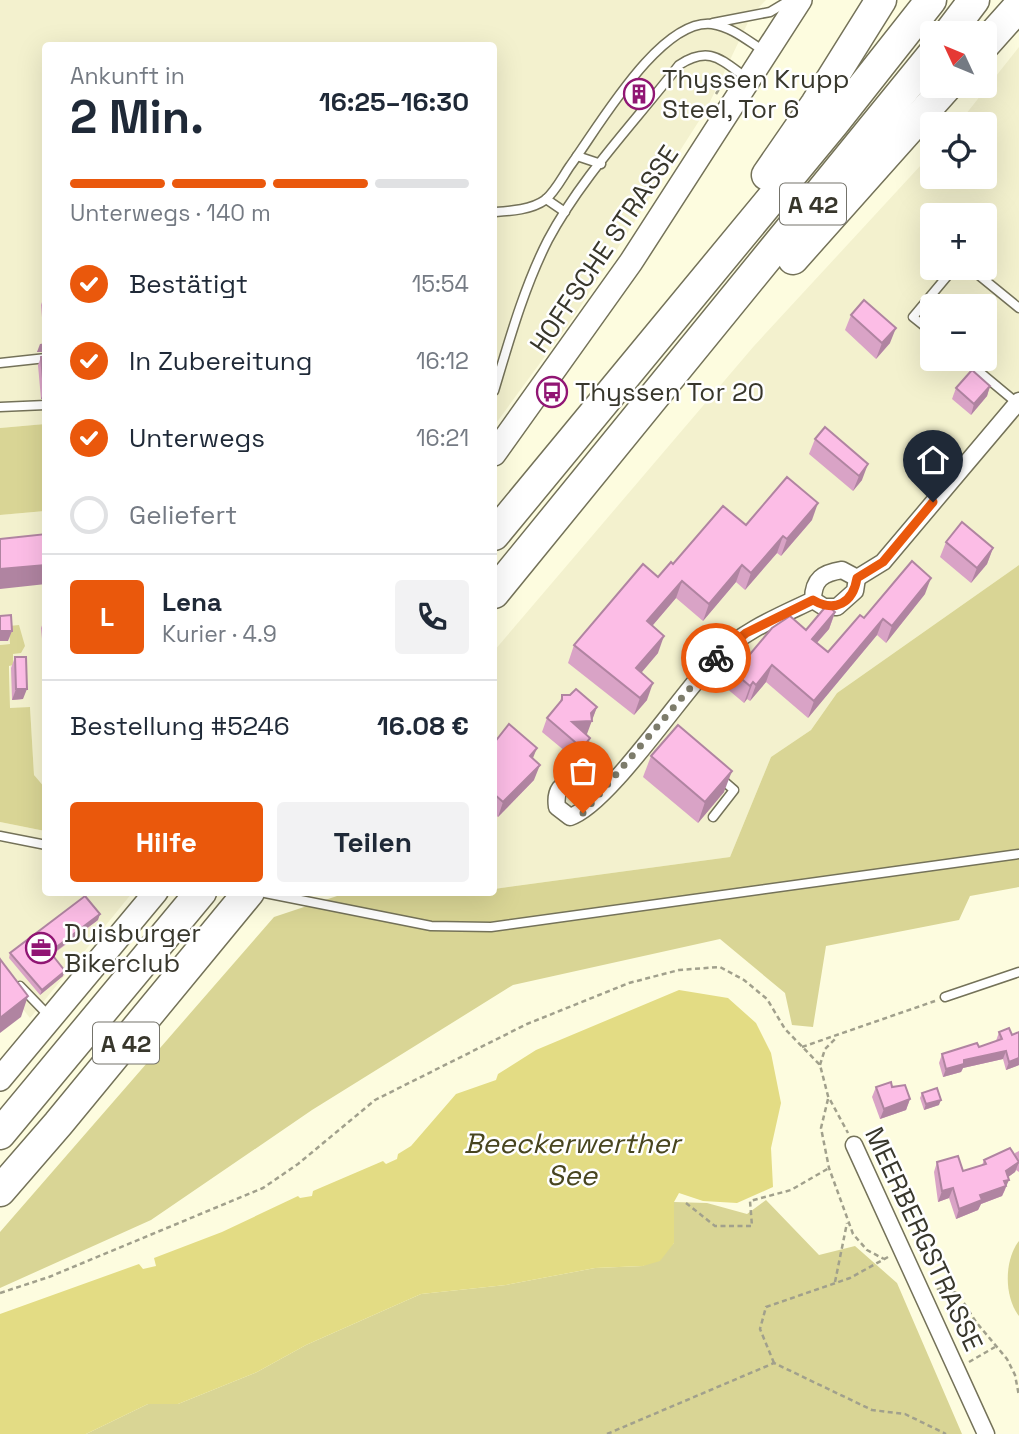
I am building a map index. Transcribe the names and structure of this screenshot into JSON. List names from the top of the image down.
{
  "streets": {
    "highway": ["A 42"],
    "street": ["HOFFSCHE STRASSE", "MEERBERGSTRASSE"]
  },
  "water": ["Beeckerwerther See"],
  "places": {
    "building": ["Thyssen Krupp Steel, Tor 6"],
    "bus stop": ["Thyssen Tor 20"],
    "office": ["Duisburger Bikerclub"]
  },
  "north": "top left",
  "page": {
    "map_buttons": ["+", "−"],
    "heading": ["2 Min.", "Ankunft in", "16:25–16:30"],
    "panel": [
      "Lena",
      "Kurier · 4.9",
      "Bestellung #5246",
      "16.08 €"
    ],
    "bar": "Unterwegs · 140 m",
    "list": [
      ["Bestätigt", "15:54"],
      ["In Zubereitung", "16:12"],
      ["Unterwegs", "16:21"],
      "Geliefert"
    ],
    "round": "L",
    "buttons": ["Hilfe", "Teilen"]
  }
}
